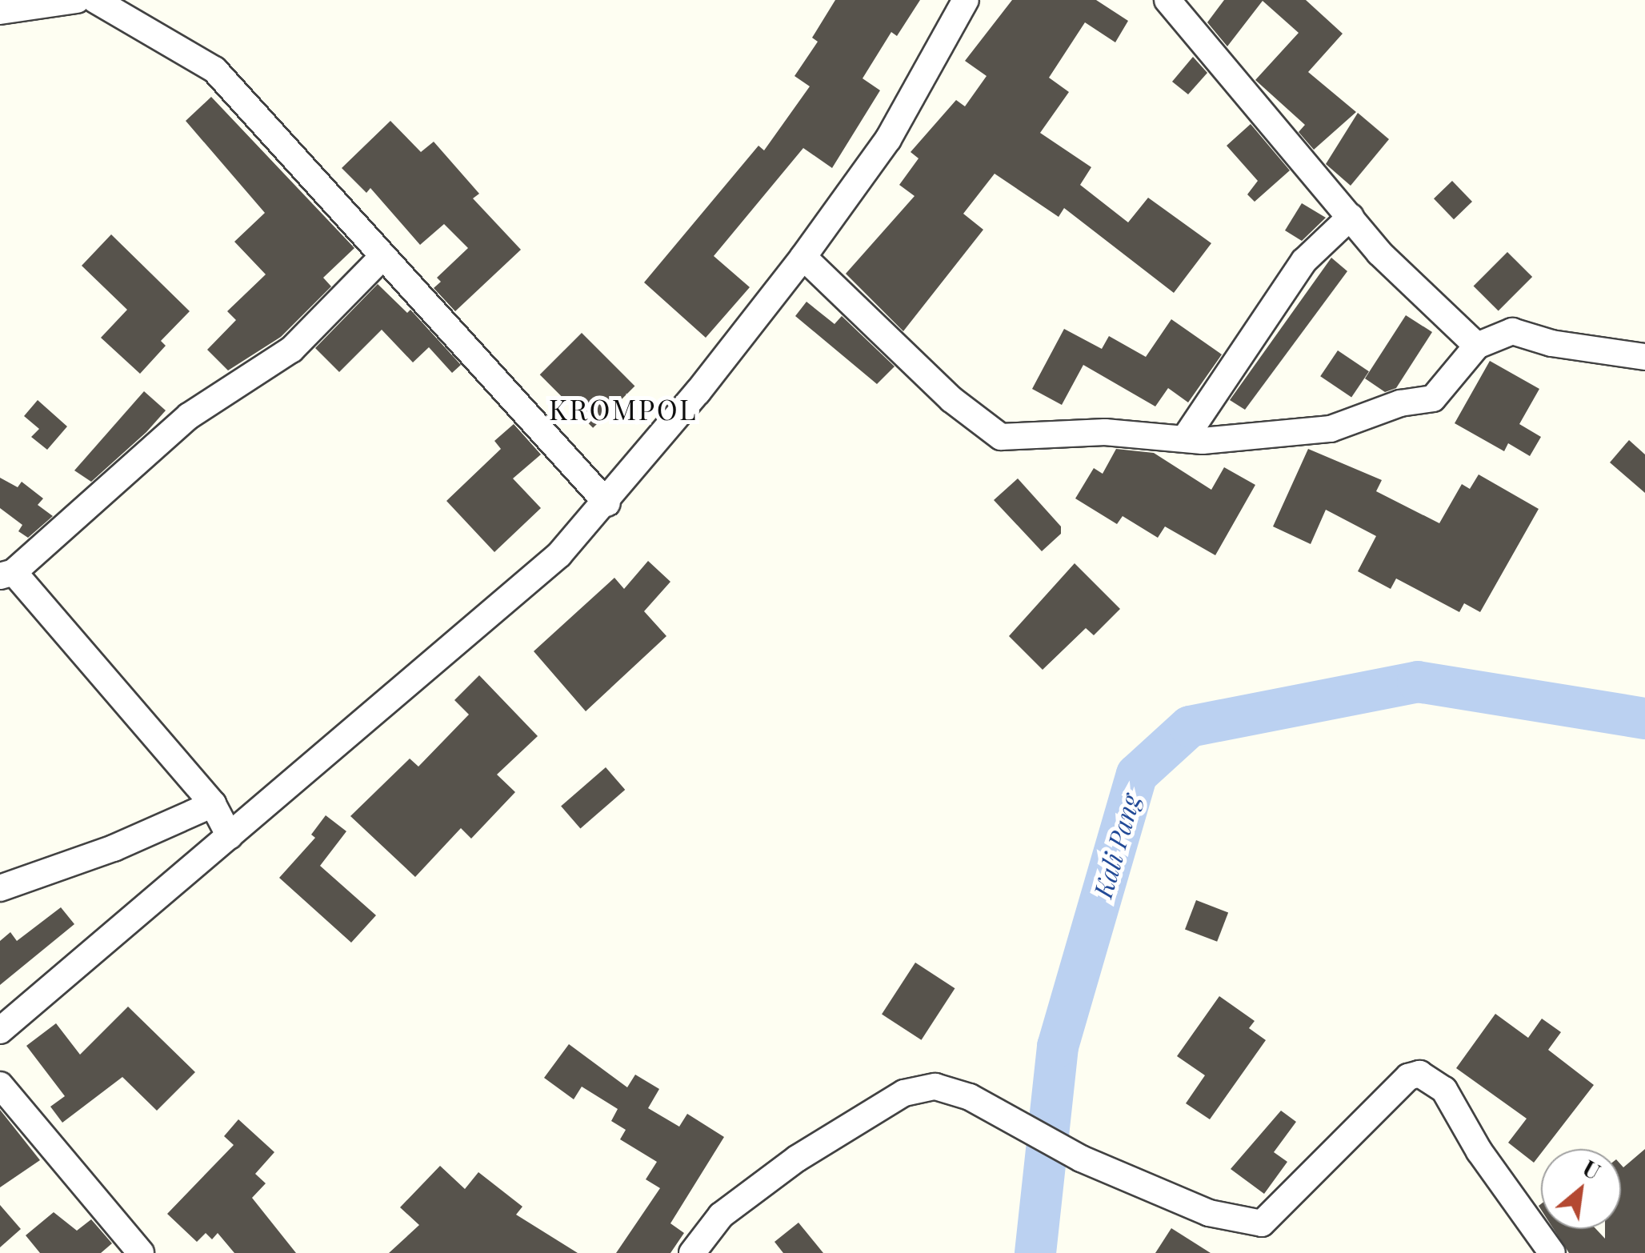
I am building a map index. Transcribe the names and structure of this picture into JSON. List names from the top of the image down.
{
  "districts": ["KROMPOL"],
  "water": ["Kali Pang"],
  "north": "top right"
}
